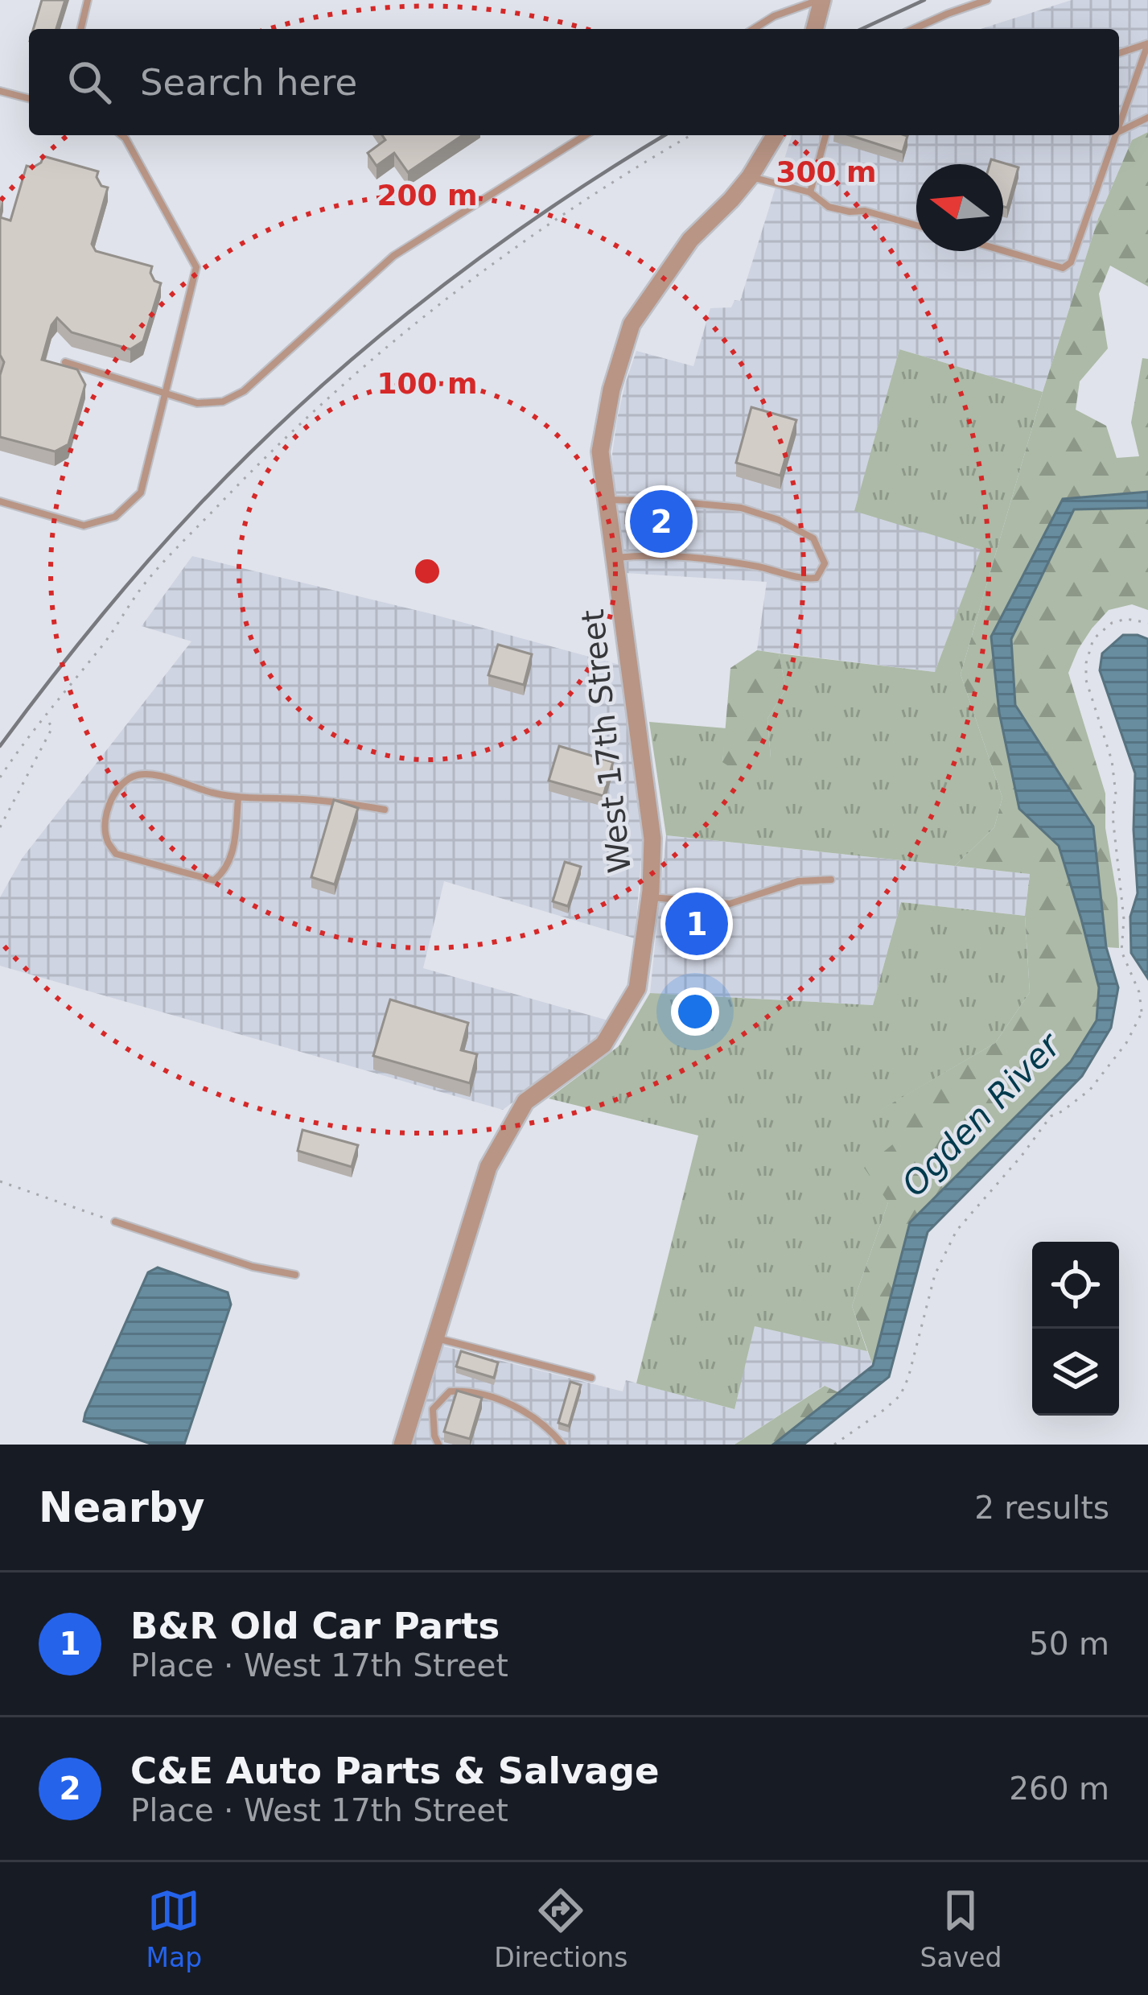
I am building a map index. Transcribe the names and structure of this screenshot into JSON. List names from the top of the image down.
{
  "streets": {
    "street": ["West 17th Street"]
  },
  "water": ["Ogden River"],
  "north": "left",
  "page": {
    "search": "Search here",
    "pins": ["2", "1"],
    "heading": ["Nearby", "2 results"],
    "list": [
      {
        "mark": "1",
        "name": "B&R Old Car Parts",
        "note": "Place · West 17th Street",
        "value": "50 m"
      },
      {
        "mark": "2",
        "name": "C&E Auto Parts & Salvage",
        "note": "Place · West 17th Street",
        "value": "260 m"
      }
    ],
    "nav": ["Map", "Directions", "Saved"]
  },
  "rings": ["300 m", "200 m", "100 m"]
}
